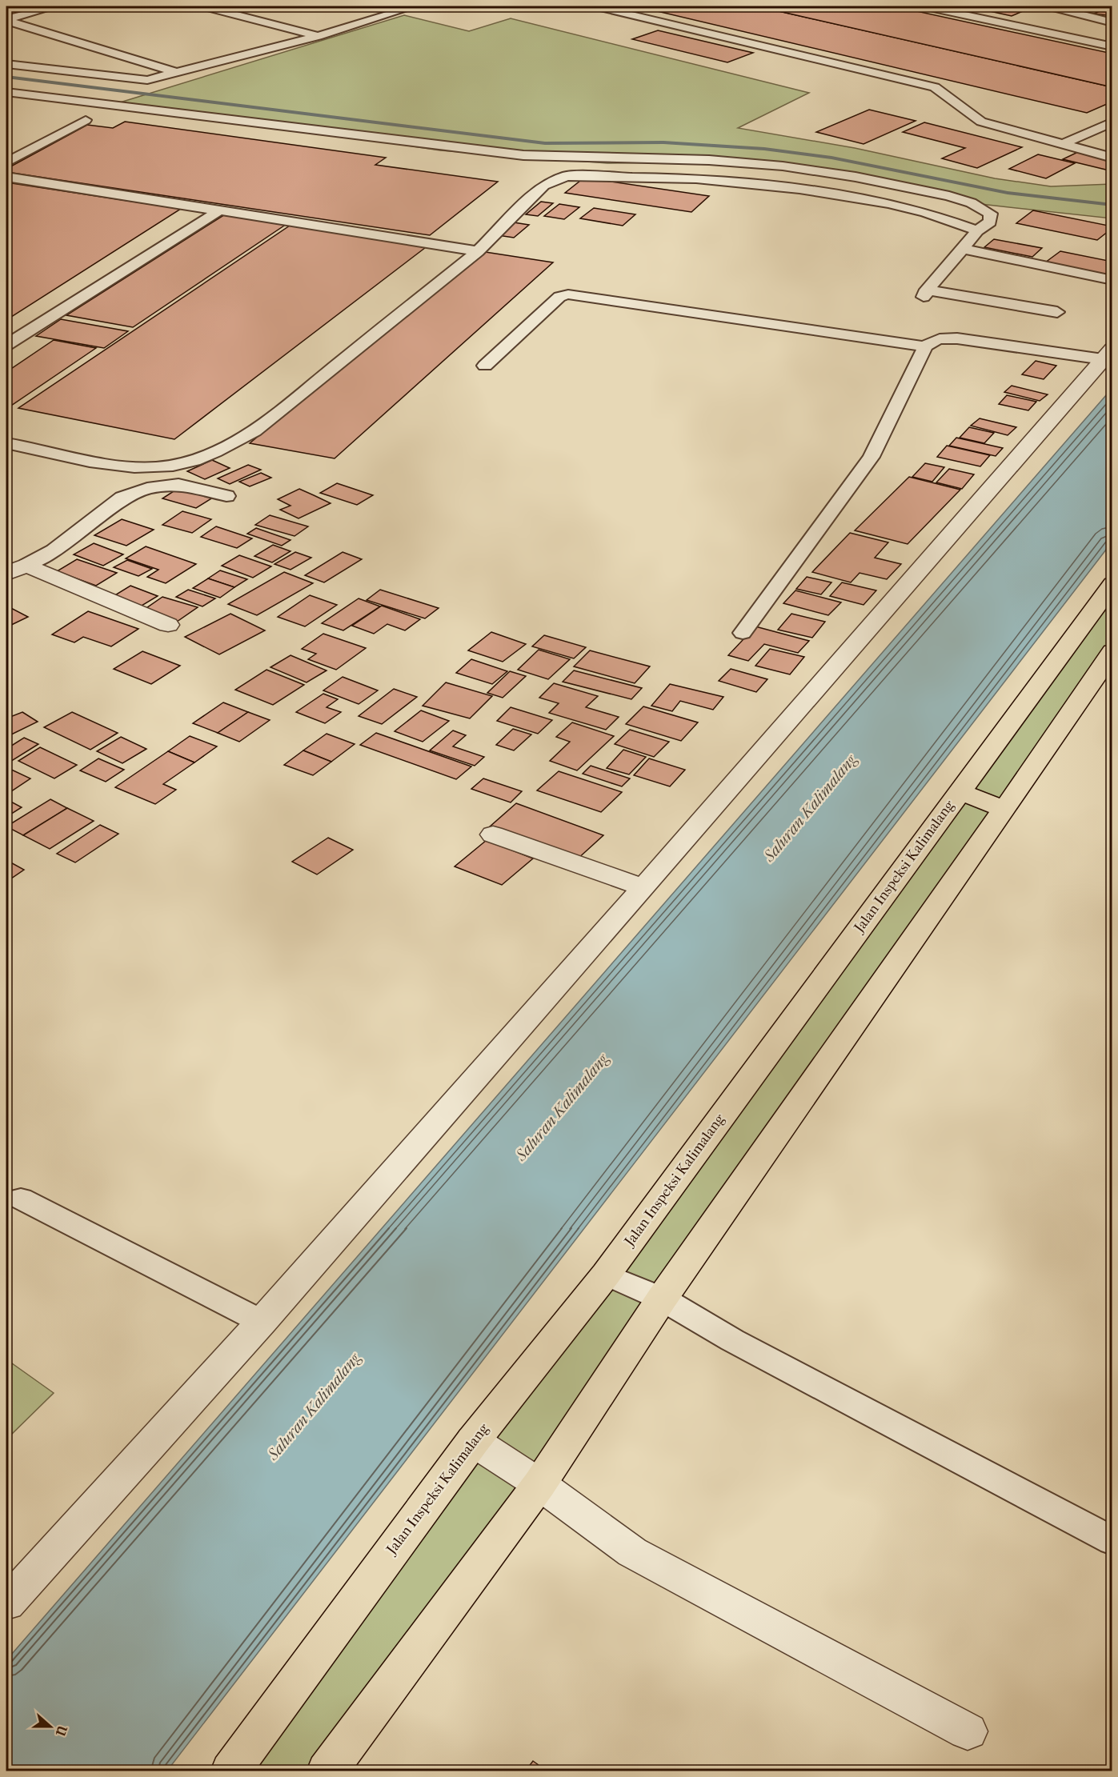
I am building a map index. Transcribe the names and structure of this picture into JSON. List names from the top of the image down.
{
  "streets": {
    "main road": ["Jalan Inspeksi Kalimalang"]
  },
  "water": ["Saluran Kalimalang"],
  "north": "right"
}
